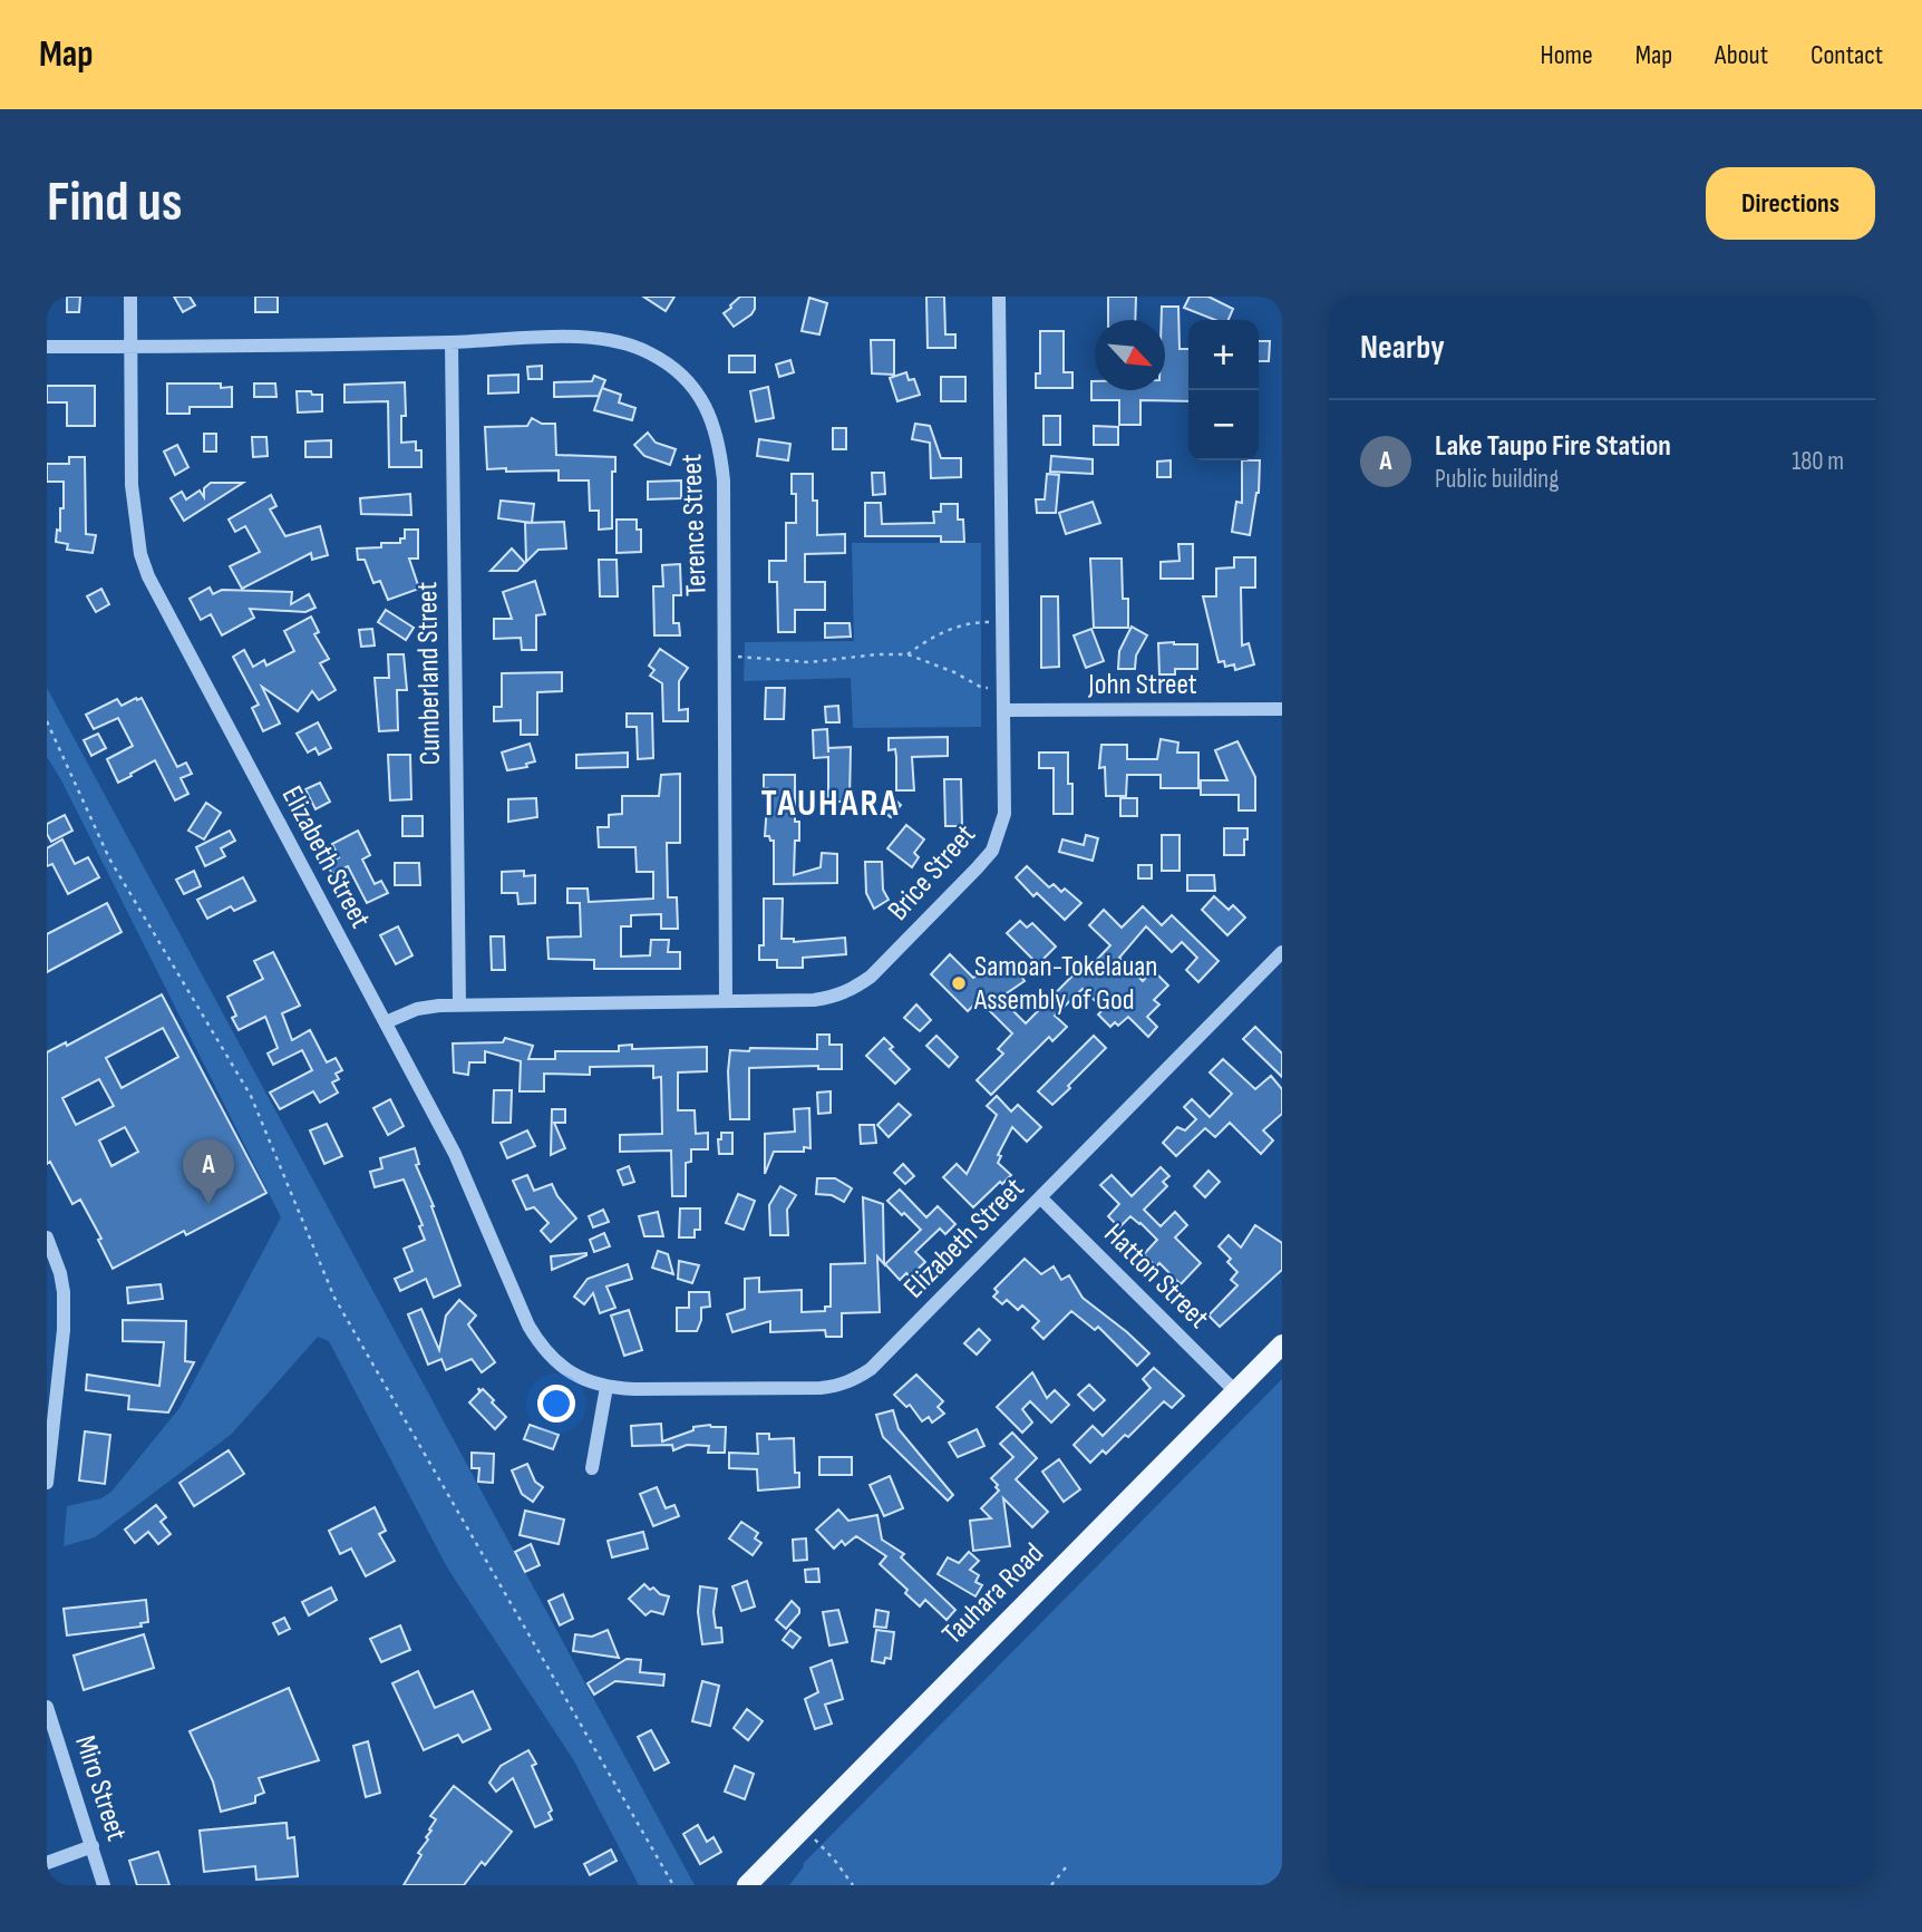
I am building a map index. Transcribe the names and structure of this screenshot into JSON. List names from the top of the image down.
{
  "streets": {
    "main road": ["Tauhara Road"],
    "street": [
      "Terence Street",
      "Cumberland Street",
      "John Street",
      "Elizabeth Street",
      "Brice Street",
      "Hatton Street",
      "Miro Street"
    ]
  },
  "crossings": [
    ["Terence Street", "Cumberland Street"],
    ["Terence Street", "Elizabeth Street"],
    ["Terence Street", "Brice Street"],
    ["Cumberland Street", "Brice Street"],
    ["John Street", "Brice Street"],
    ["Elizabeth Street", "Brice Street"],
    ["Elizabeth Street", "Hatton Street"],
    ["Hatton Street", "Tauhara Road"]
  ],
  "districts": ["TAUHARA"],
  "places": ["Samoan-Tokelauan Assembly of God"],
  "north": "bottom right",
  "page": {
    "header": "Map",
    "nav": [
      "Home",
      "Map",
      "About",
      "Contact"
    ],
    "buttons": "Directions",
    "title": "Find us",
    "heading": "Nearby",
    "map_buttons": ["+", "−"],
    "list": [
      {
        "mark": "A",
        "name": "Lake Taupo Fire Station",
        "note": "Public building",
        "value": "180 m"
      }
    ],
    "pins": "A"
  }
}
